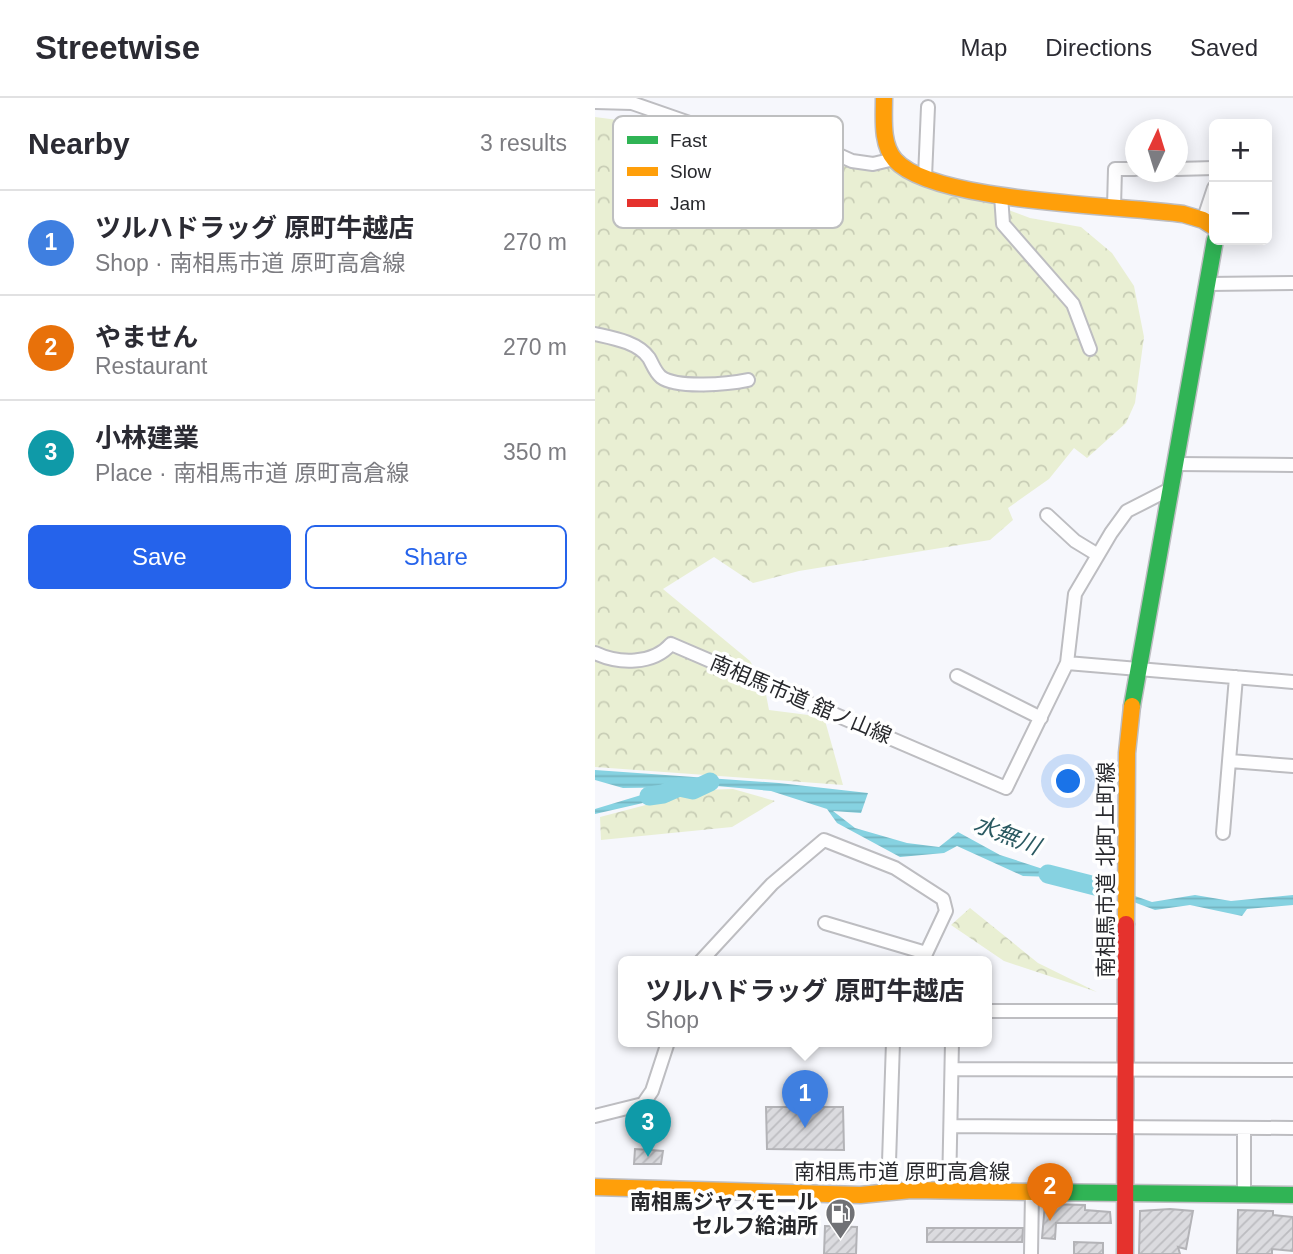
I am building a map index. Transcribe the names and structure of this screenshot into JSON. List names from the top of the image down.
{
  "streets": {
    "street": ["南相馬市道 舘ノ山線", "南相馬市道 北町上町線", "南相馬市道 原町高倉線"]
  },
  "crossings": [
    ["南相馬市道 北町上町線", "南相馬市道 原町高倉線"]
  ],
  "water": ["水無川"],
  "places": {
    "fuel station": ["南相馬ジャスモール セルフ給油所"]
  },
  "legend": ["Fast", "Slow", "Jam"],
  "north": "top",
  "page": {
    "header": "Streetwise",
    "nav": ["Map", "Directions", "Saved"],
    "heading": ["Nearby", "3 results"],
    "map_buttons": ["+", "−"],
    "list": [
      {
        "mark": "1",
        "name": "ツルハドラッグ 原町牛越店",
        "note": "Shop · 南相馬市道 原町高倉線",
        "value": "270 m"
      },
      {
        "mark": "2",
        "name": "やません",
        "note": "Restaurant",
        "value": "270 m"
      },
      {
        "mark": "3",
        "name": "小林建業",
        "note": "Place · 南相馬市道 原町高倉線",
        "value": "350 m"
      }
    ],
    "buttons": ["Save", "Share"],
    "popup": ["ツルハドラッグ 原町牛越店", "Shop"],
    "pins": ["1", "3", "2"]
  }
}
